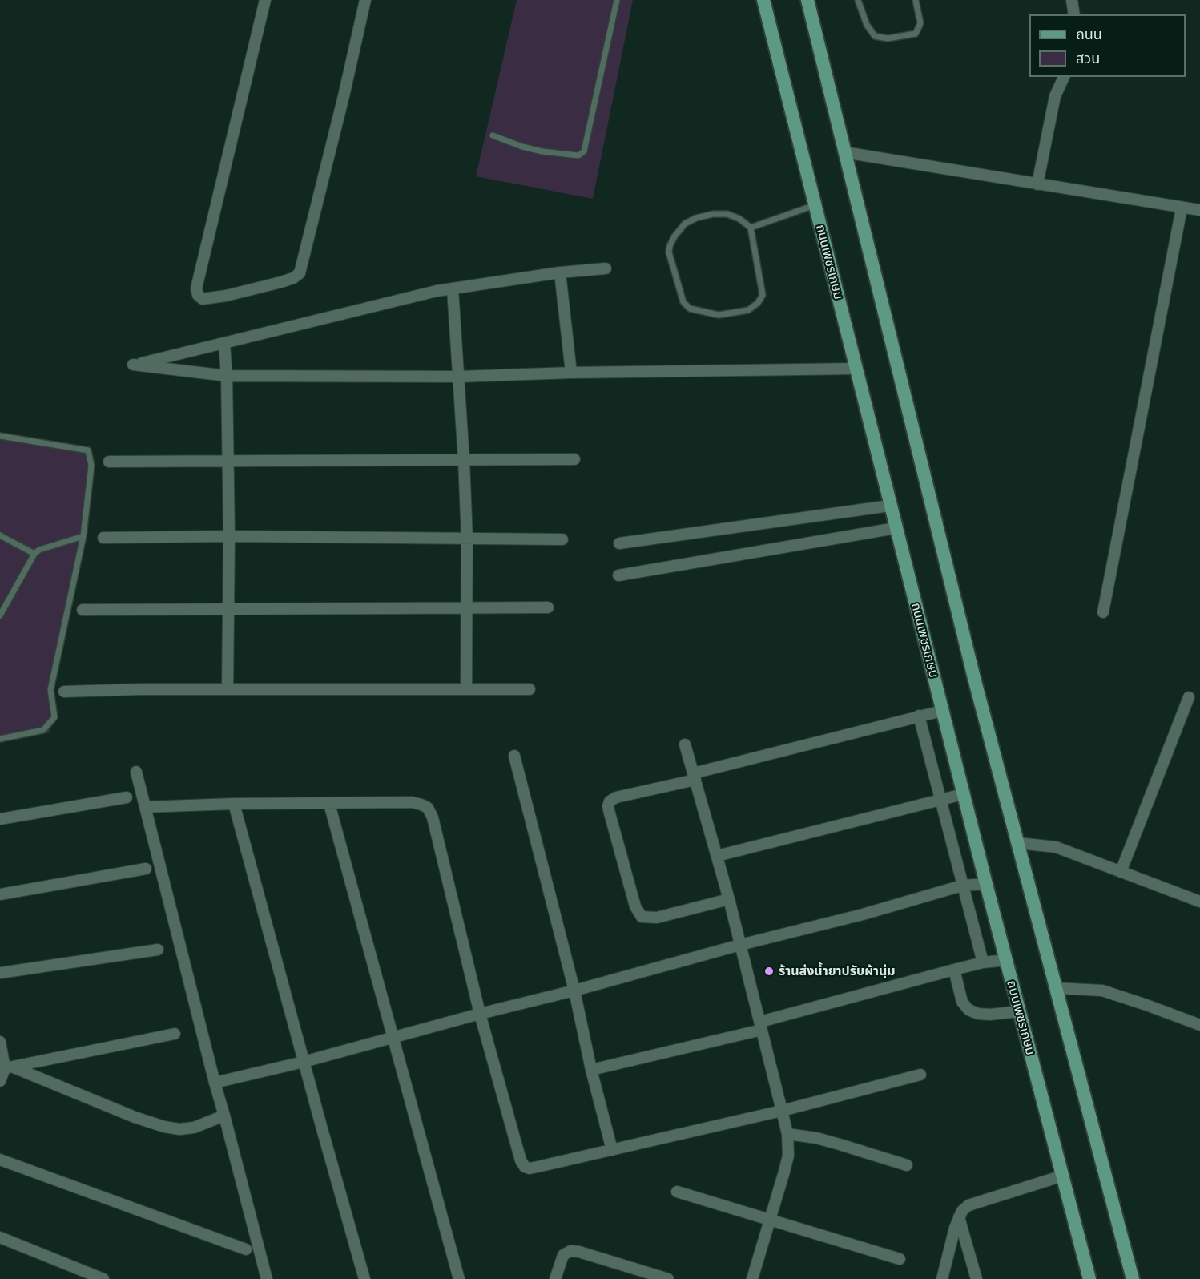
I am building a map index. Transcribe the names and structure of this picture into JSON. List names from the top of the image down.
{
  "streets": {
    "main road": ["ถนนเพชรเกษม"]
  },
  "places": ["ร้านส่งน้ำยาปรับผ้านุ่ม"],
  "legend": ["ถนน", "สวน"]
}
